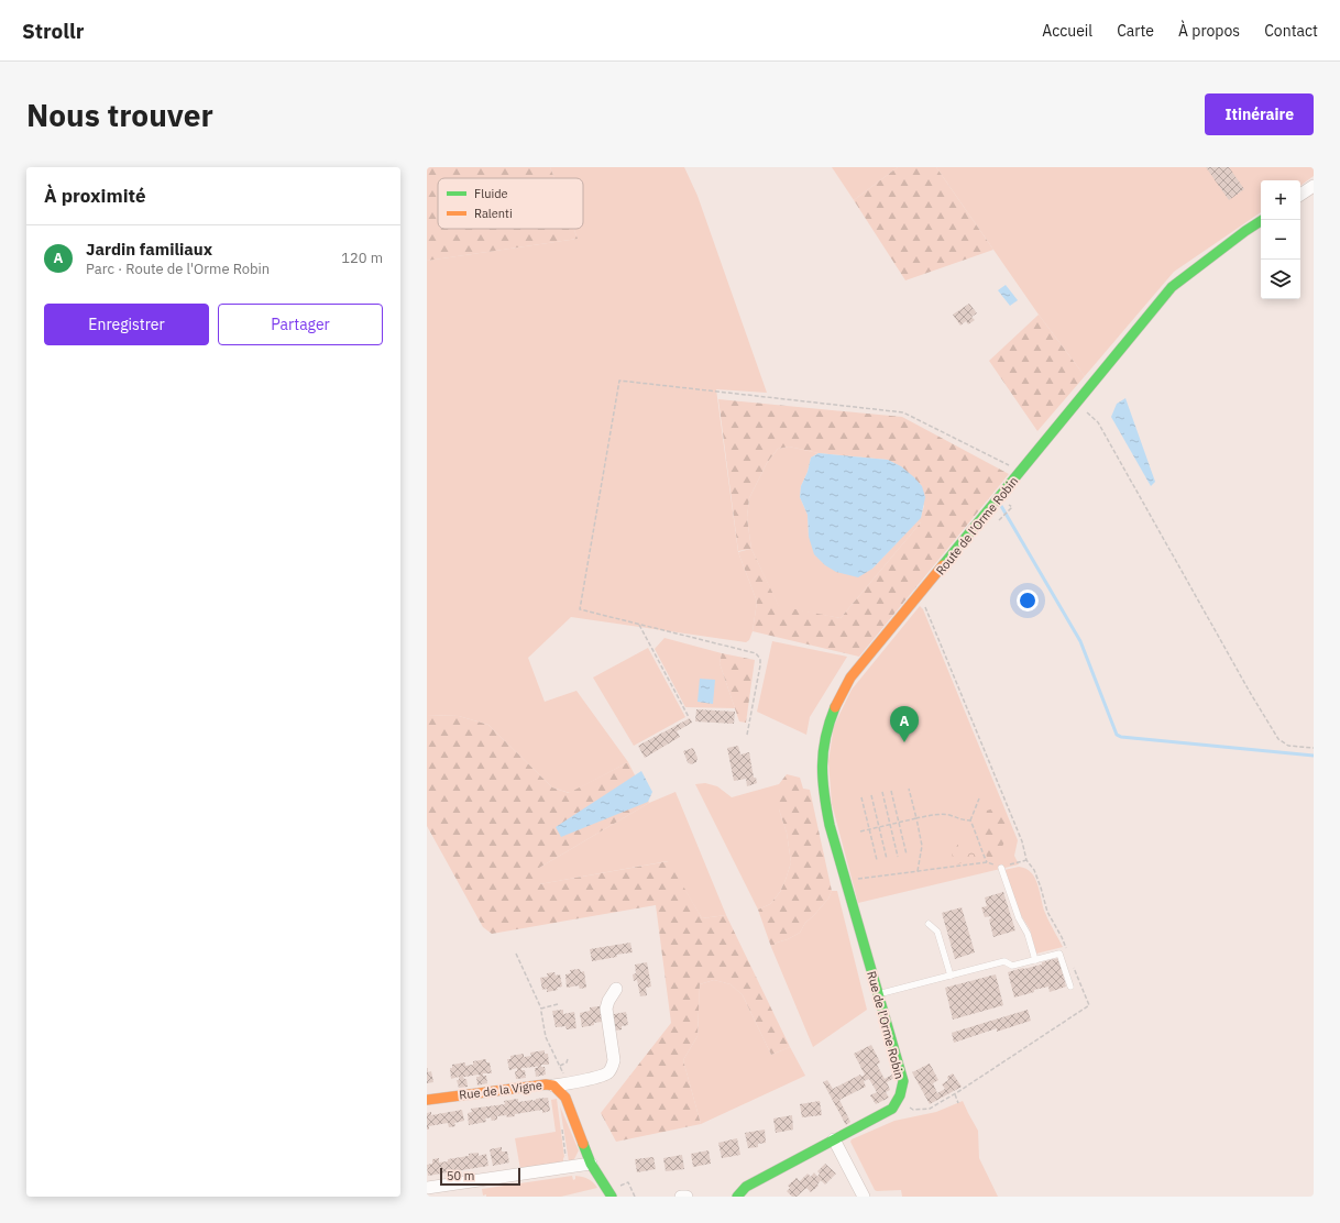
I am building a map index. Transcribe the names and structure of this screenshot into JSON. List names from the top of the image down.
{
  "streets": {
    "street": ["Route de l'Orme Robin", "Rue de l'Orme Robin", "Rue de la Vigne"]
  },
  "crossings": [
    ["Route de l'Orme Robin", "Rue de l'Orme Robin"]
  ],
  "legend": ["Fluide", "Ralenti"],
  "scale_bar": "50 m",
  "page": {
    "header": "Strollr",
    "nav": [
      "Accueil",
      "Carte",
      "À propos",
      "Contact"
    ],
    "buttons": [
      "Itinéraire",
      ["Enregistrer", "Partager"]
    ],
    "title": "Nous trouver",
    "heading": "À proximité",
    "map_buttons": ["+", "−"],
    "list": [
      {
        "mark": "A",
        "name": "Jardin familiaux",
        "note": "Parc · Route de l'Orme Robin",
        "value": "120 m"
      }
    ],
    "pins": "A",
    "scale": "50 m"
  }
}
